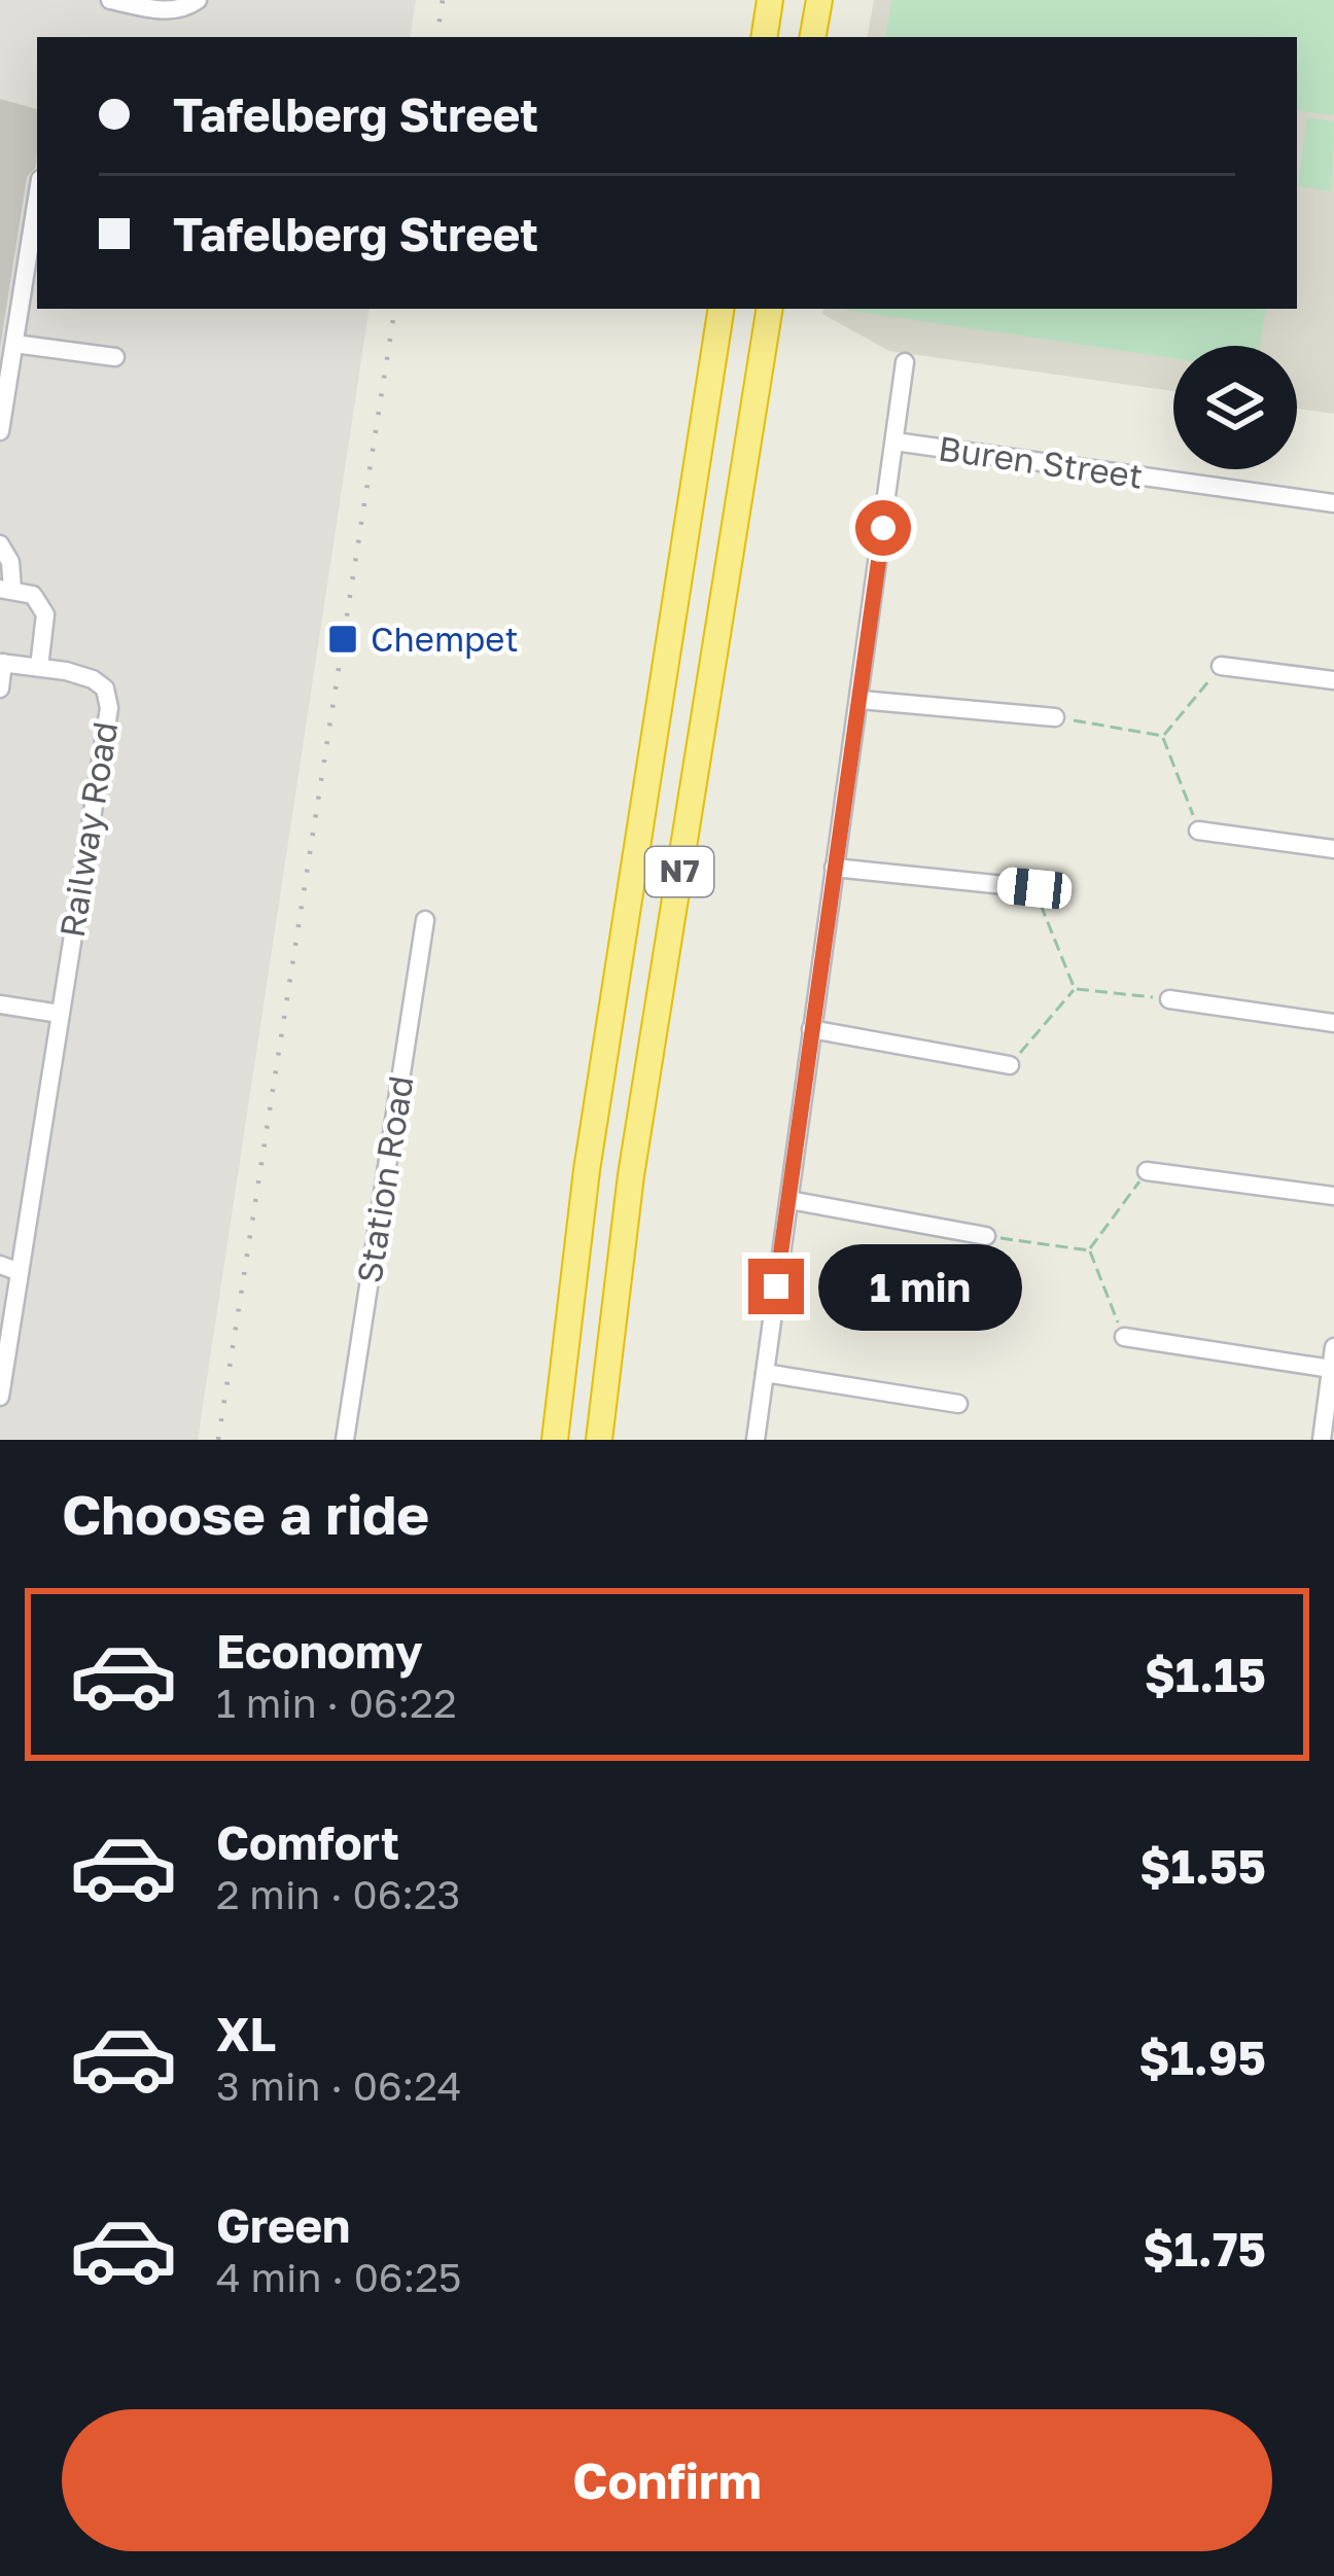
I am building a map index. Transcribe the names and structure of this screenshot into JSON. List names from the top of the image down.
{
  "streets": {
    "highway": ["N7"],
    "street": ["Buren Street", "Railway Road", "Station Road"]
  },
  "places": {
    "transit": ["Chempet"]
  },
  "page": {
    "banner": ["Tafelberg Street", "Tafelberg Street"],
    "bubble": "1 min",
    "heading": "Choose a ride",
    "list": [
      {
        "name": "Economy",
        "note": "1 min · 06:22",
        "value": "$1.15"
      },
      {
        "name": "Comfort",
        "note": "2 min · 06:23",
        "value": "$1.55"
      },
      {
        "name": "XL",
        "note": "3 min · 06:24",
        "value": "$1.95"
      },
      {
        "name": "Green",
        "note": "4 min · 06:25",
        "value": "$1.75"
      }
    ],
    "buttons": "Confirm"
  }
}
